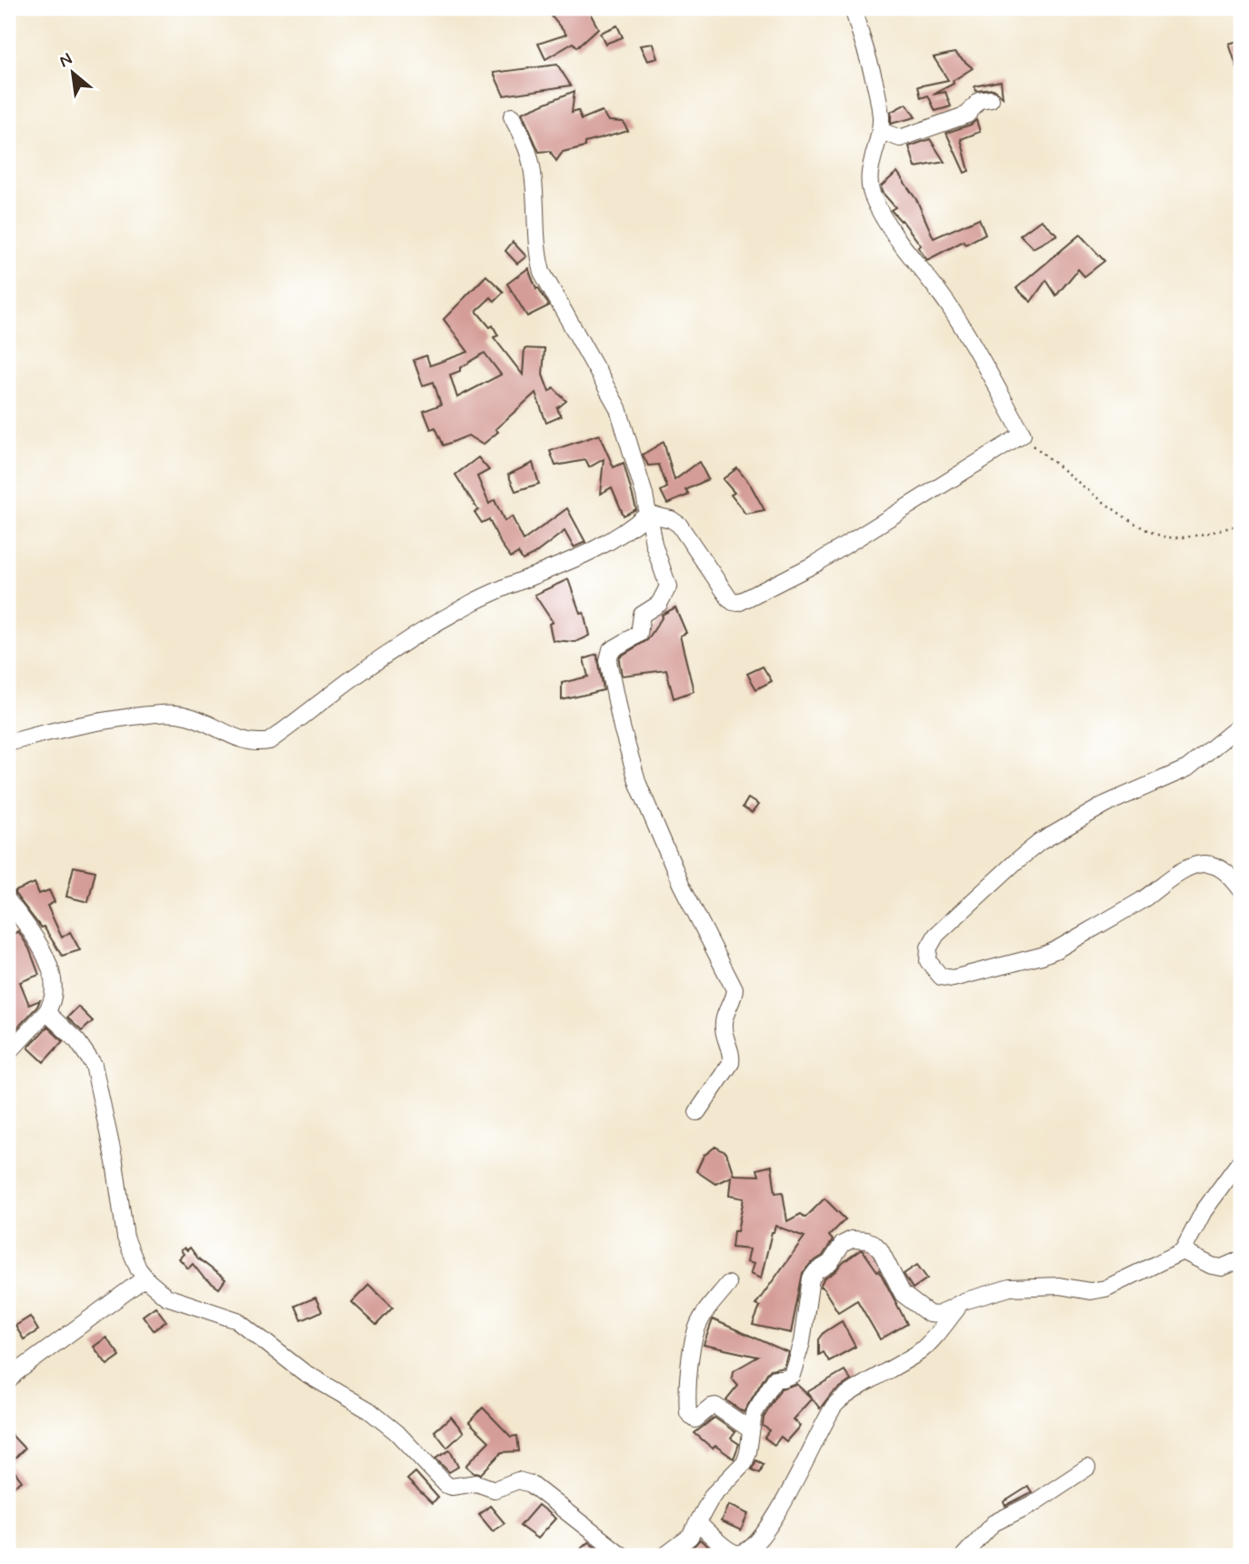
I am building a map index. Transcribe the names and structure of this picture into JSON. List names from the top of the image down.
{
  "north": "top left"
}
